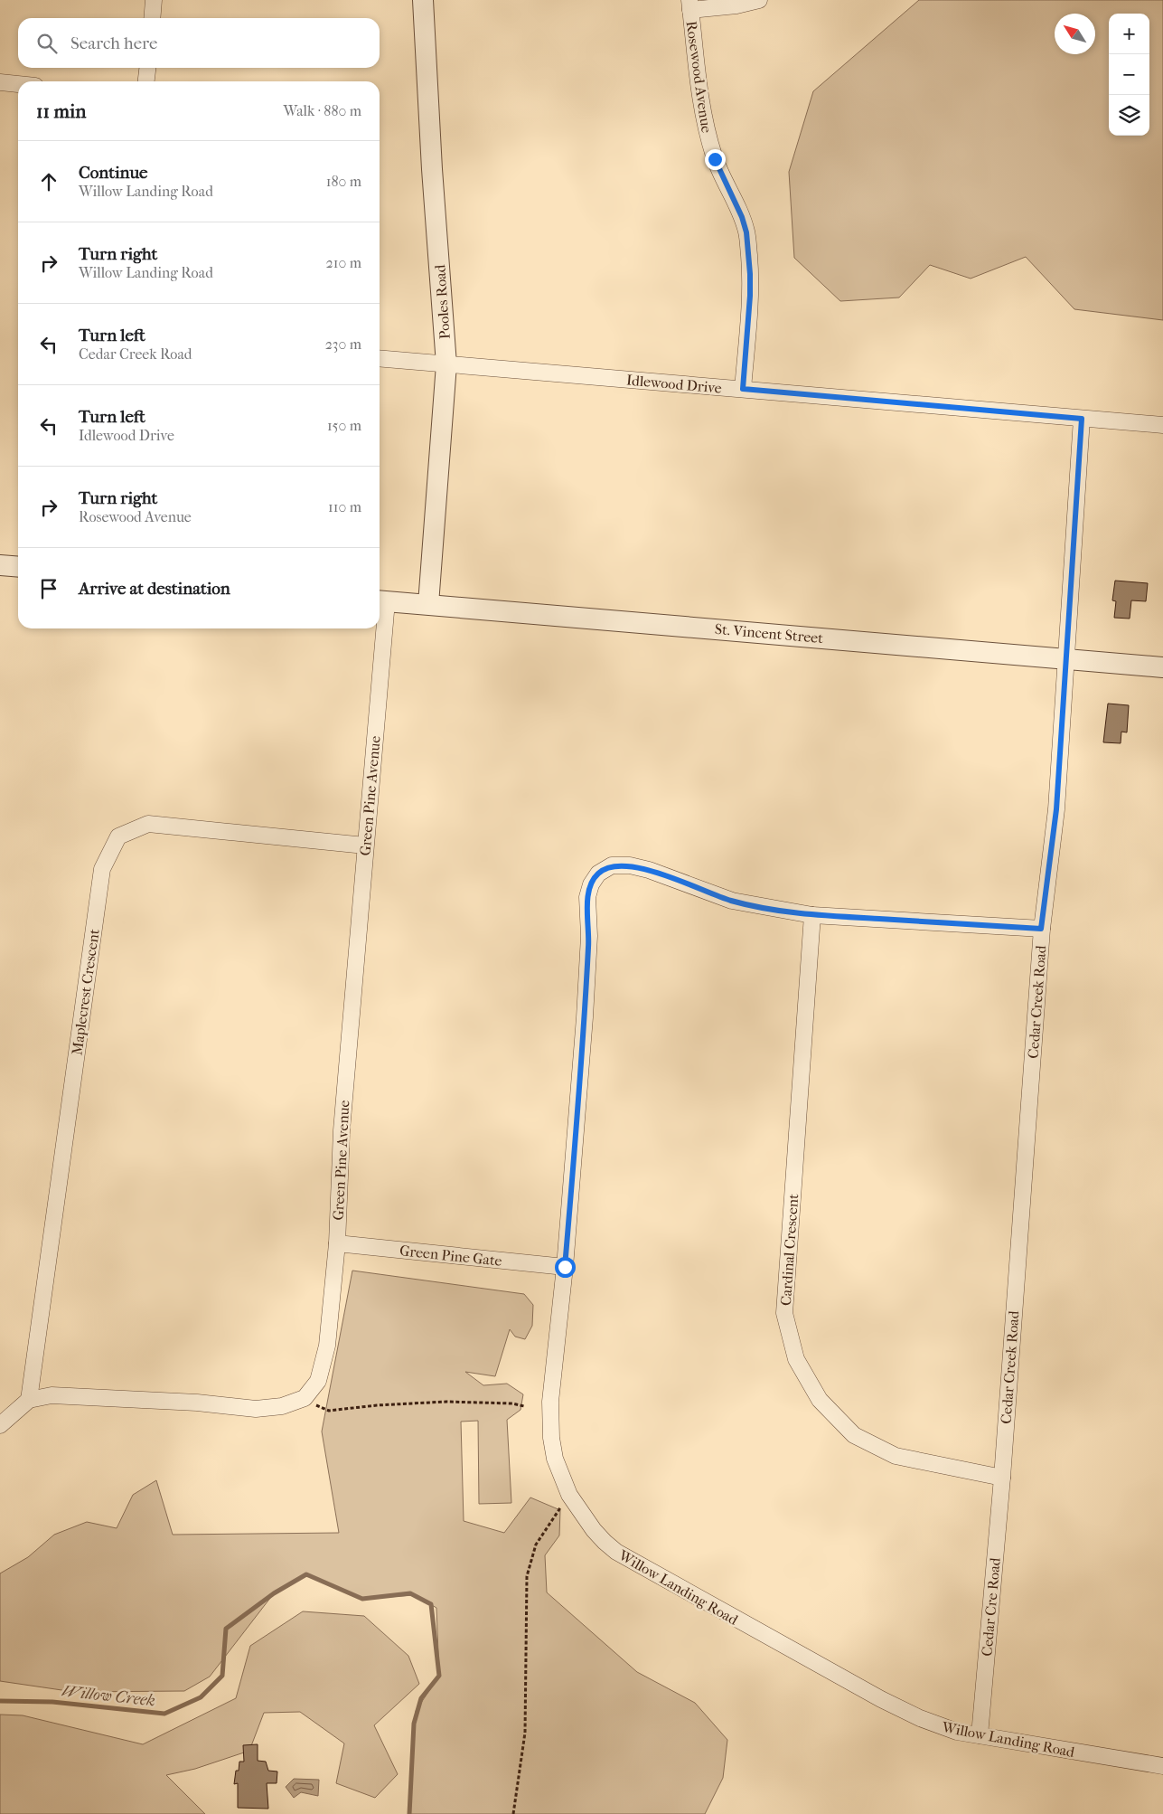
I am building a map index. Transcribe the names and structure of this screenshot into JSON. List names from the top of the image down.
{
  "streets": {
    "street": [
      "Rosewood Avenue",
      "Pooles Road",
      "Idlewood Drive",
      "St. Vincent Street",
      "Green Pine Avenue",
      "Maplecrest Crescent",
      "Cedar Creek Road",
      "Cardinal Crescent",
      "Green Pine Gate",
      "Willow Landing Road",
      "Cedar Cre Road"
    ]
  },
  "crossings": [
    ["Rosewood Avenue", "Idlewood Drive"],
    ["Pooles Road", "Idlewood Drive"],
    ["Pooles Road", "St. Vincent Street"],
    ["Idlewood Drive", "Cedar Creek Road"],
    ["St. Vincent Street", "Green Pine Avenue"],
    ["St. Vincent Street", "Cedar Creek Road"],
    ["Green Pine Avenue", "Maplecrest Crescent"],
    ["Green Pine Avenue", "Green Pine Gate"],
    ["Cedar Creek Road", "Cardinal Crescent"],
    ["Cedar Creek Road", "Willow Landing Road"],
    ["Cedar Creek Road", "Cedar Cre Road"],
    ["Cardinal Crescent", "Willow Landing Road"],
    ["Cardinal Crescent", "Cedar Cre Road"],
    ["Green Pine Gate", "Willow Landing Road"],
    ["Willow Landing Road", "Cedar Cre Road"]
  ],
  "water": ["Willow Creek"],
  "north": "top left",
  "page": {
    "map_buttons": ["+", "−"],
    "search": "Search here",
    "heading": ["11 min", "Walk · 880 m"],
    "list": [
      ["Continue", "Willow Landing Road", "180 m"],
      ["Turn right", "Willow Landing Road", "210 m"],
      ["Turn left", "Cedar Creek Road", "230 m"],
      ["Turn left", "Idlewood Drive", "150 m"],
      ["Turn right", "Rosewood Avenue", "110 m"],
      "Arrive at destination"
    ]
  }
}
